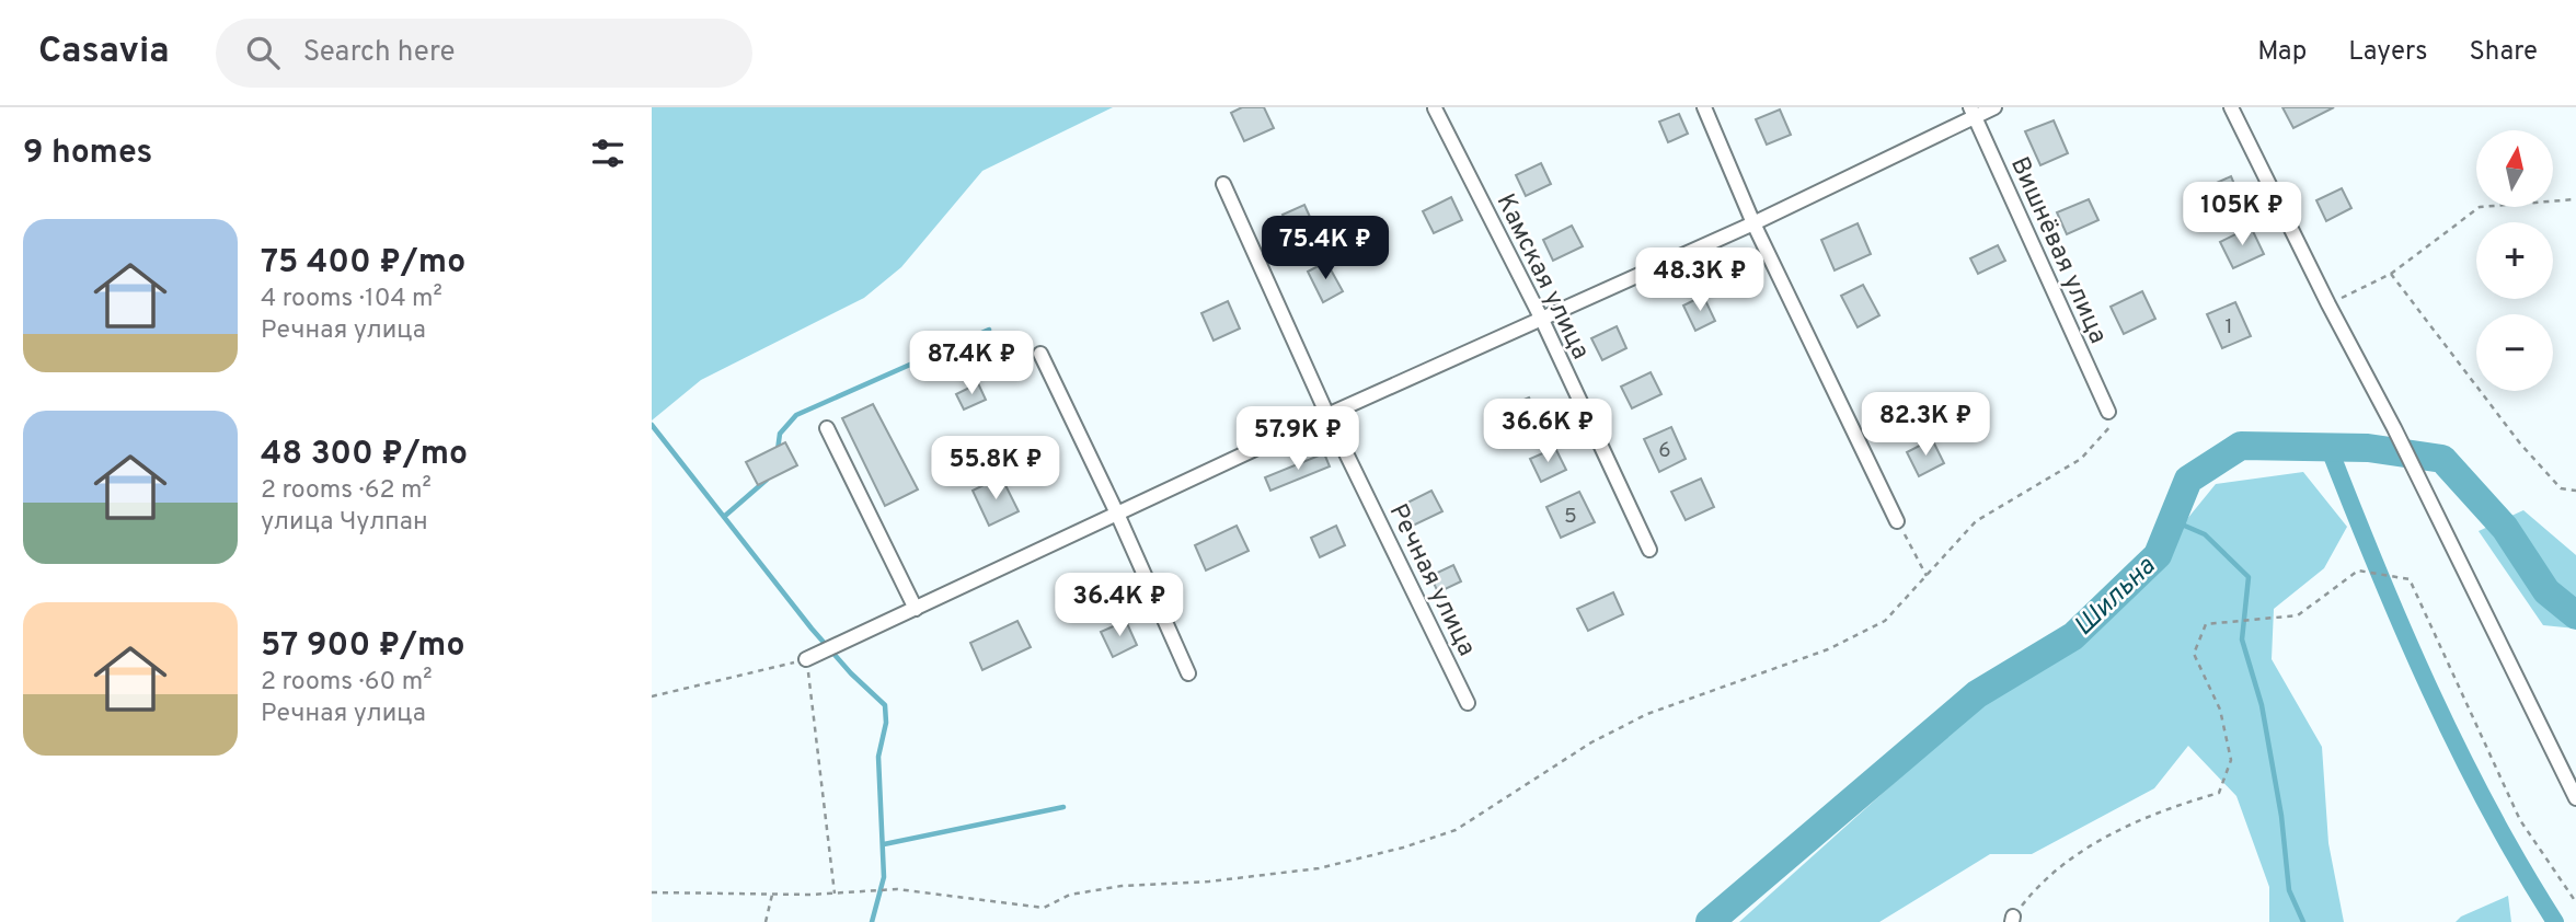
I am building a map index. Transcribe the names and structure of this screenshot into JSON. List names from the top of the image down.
{
  "streets": {
    "street": ["Вишнёвая улица", "Камская улица", "Речная улица"]
  },
  "water": ["Шильна"],
  "house_numbers": ["1", "6", "5"],
  "north": "top",
  "page": {
    "header": "Casavia",
    "search": "Search here",
    "nav": ["Map", "Layers", "Share"],
    "heading": "9 homes",
    "map_buttons": ["+", "−"],
    "price": [
      "105K ₽",
      "75.4K ₽",
      "48.3K ₽",
      "87.4K ₽",
      "82.3K ₽",
      "36.6K ₽",
      "57.9K ₽",
      "55.8K ₽",
      "36.4K ₽"
    ],
    "list": [
      {
        "name": "75 400 ₽/mo",
        "note": "4 rooms · 104 m² · Речная улица"
      },
      {
        "name": "48 300 ₽/mo",
        "note": "2 rooms · 62 m² · улица Чулпан"
      },
      {
        "name": "57 900 ₽/mo",
        "note": "2 rooms · 60 m² · Речная улица"
      }
    ]
  }
}
